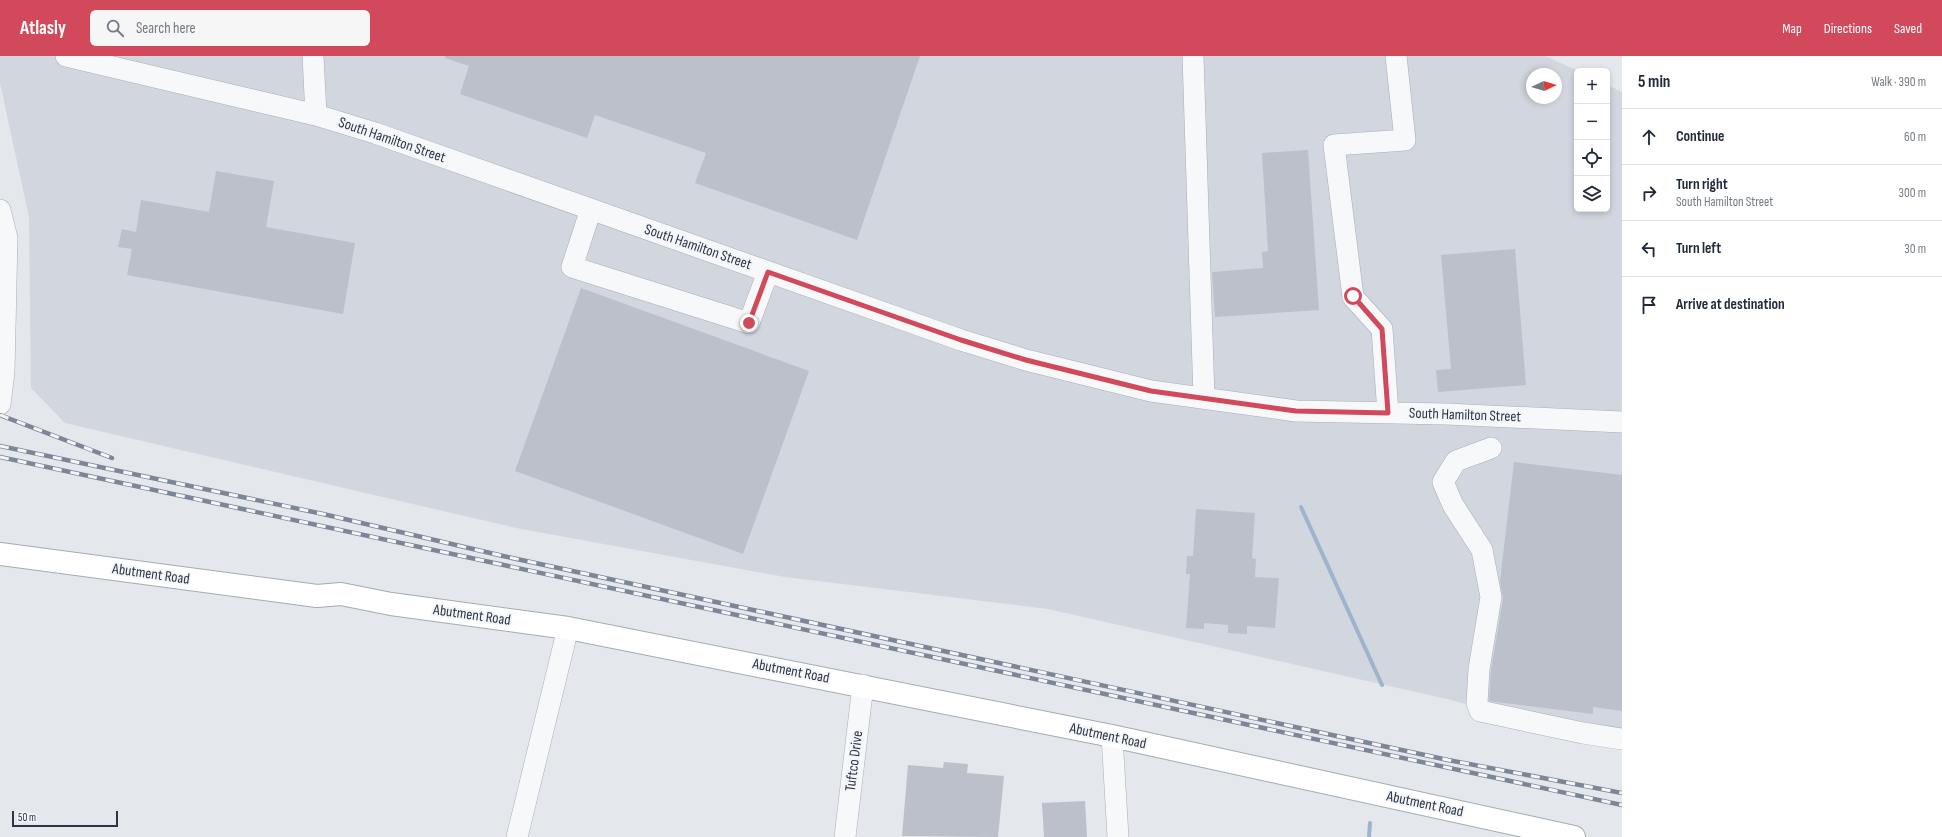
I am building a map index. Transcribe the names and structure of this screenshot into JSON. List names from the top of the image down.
{
  "streets": {
    "main road": ["Abutment Road"],
    "street": ["South Hamilton Street", "Tuftco Drive"]
  },
  "crossings": [
    ["Abutment Road", "Tuftco Drive"]
  ],
  "scale_bar": "50 m",
  "north": "right",
  "page": {
    "header": "Atlasly",
    "search": "Search here",
    "nav": ["Map", "Directions", "Saved"],
    "heading": ["5 min", "Walk · 390 m"],
    "map_buttons": ["+", "−"],
    "list": [
      ["Continue", "60 m"],
      ["Turn right", "South Hamilton Street", "300 m"],
      ["Turn left", "30 m"],
      "Arrive at destination"
    ],
    "scale": "50 m"
  }
}
